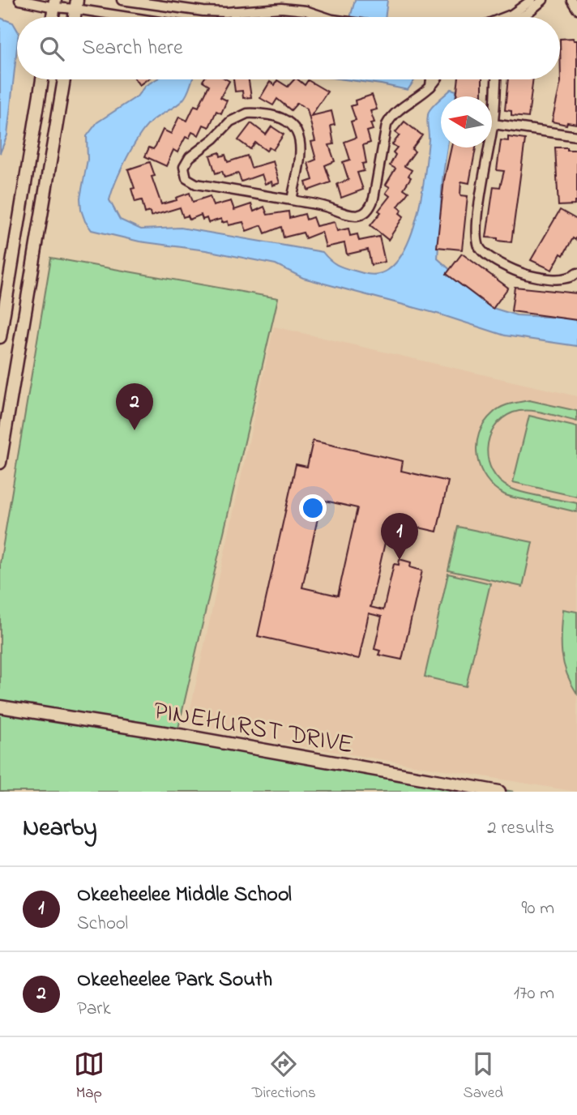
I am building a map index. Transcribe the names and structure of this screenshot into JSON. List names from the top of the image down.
{
  "streets": {
    "main road": ["PINEHURST DRIVE"]
  },
  "north": "left",
  "page": {
    "search": "Search here",
    "pins": ["2", "1"],
    "heading": ["Nearby", "2 results"],
    "list": [
      {
        "mark": "1",
        "name": "Okeeheelee Middle School",
        "note": "School",
        "value": "90 m"
      },
      {
        "mark": "2",
        "name": "Okeeheelee Park South",
        "note": "Park",
        "value": "170 m"
      }
    ],
    "nav": ["Map", "Directions", "Saved"]
  }
}
